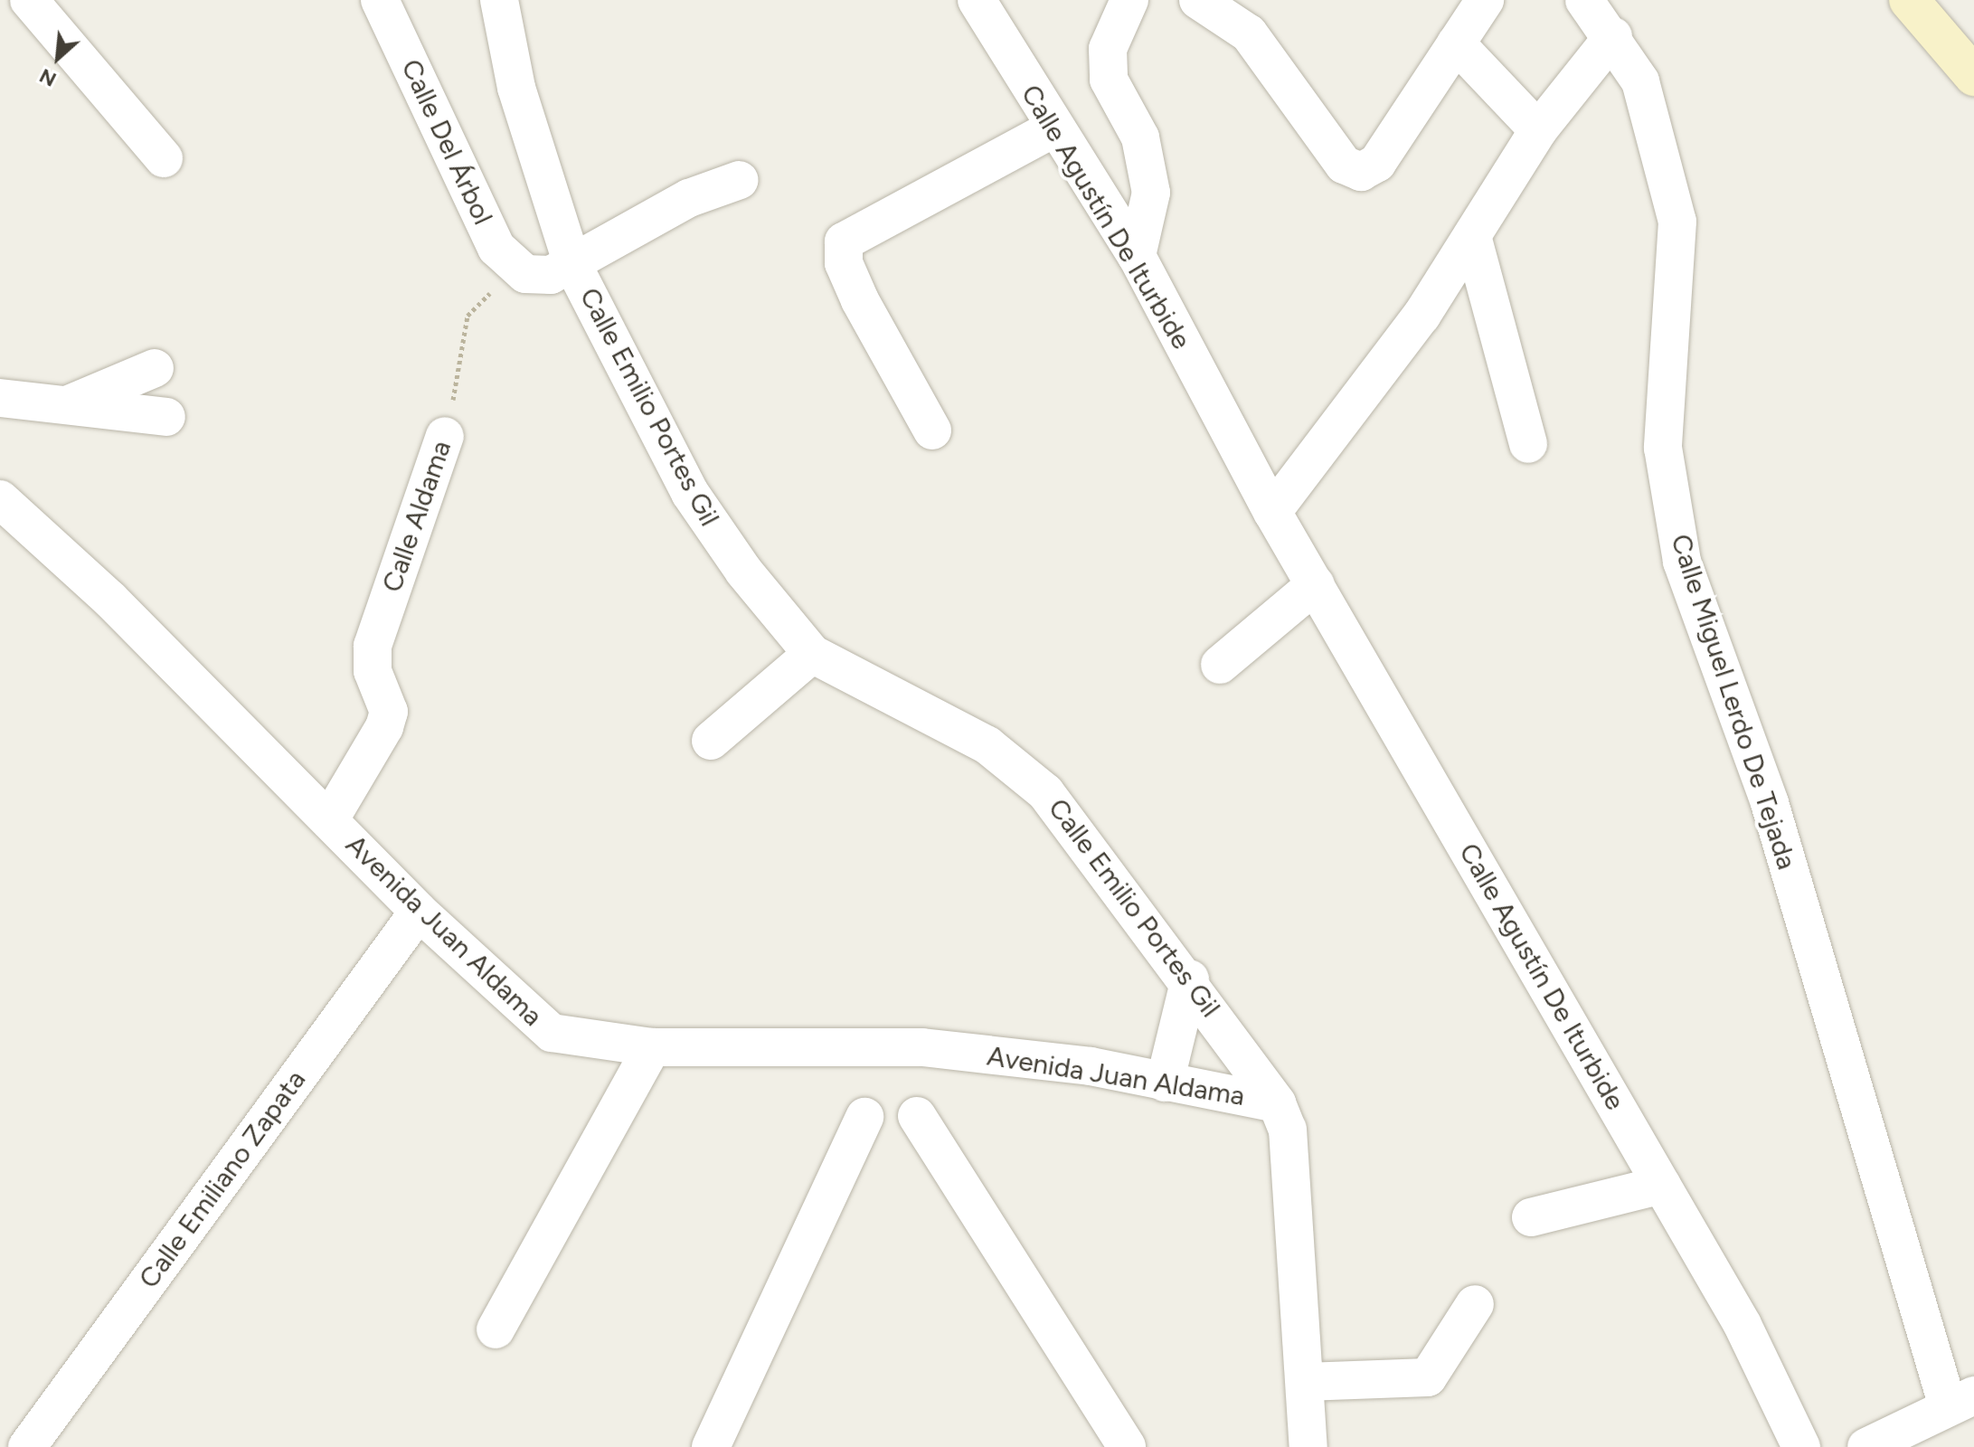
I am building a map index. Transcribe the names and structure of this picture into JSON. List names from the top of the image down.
{
  "streets": {
    "street": [
      "Calle Del Árbol",
      "Calle Agustín De Iturbide",
      "Calle Emilio Portes Gil",
      "Calle Aldama",
      "Calle Miguel Lerdo De Tejada",
      "Avenida Juan Aldama",
      "Calle Emiliano Zapata"
    ]
  },
  "crossings": [
    ["Calle Del Árbol", "Calle Aldama"],
    ["Calle Emilio Portes Gil", "Avenida Juan Aldama"],
    ["Calle Aldama", "Avenida Juan Aldama"],
    ["Avenida Juan Aldama", "Calle Emiliano Zapata"]
  ],
  "north": "bottom left"
}
